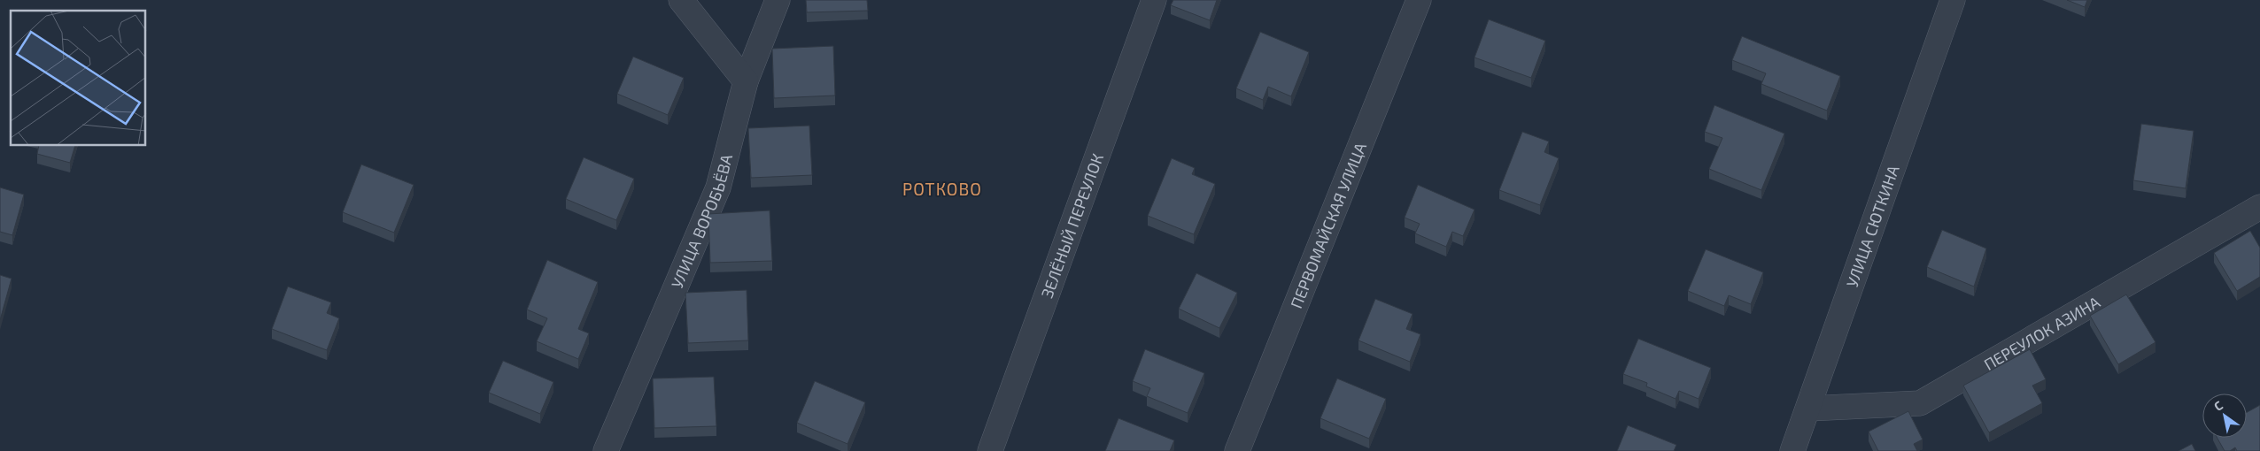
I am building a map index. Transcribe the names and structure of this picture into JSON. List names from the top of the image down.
{
  "streets": {
    "street": [
      "УЛИЦА ВОРОБЬЁВА",
      "ЗЕЛЁНЫЙ ПЕРЕУЛОК",
      "ПЕРВОМАЙСКАЯ УЛИЦА",
      "УЛИЦА СЮТКИНА",
      "ПЕРЕУЛОК АЗИНА"
    ]
  },
  "crossings": [
    ["УЛИЦА СЮТКИНА", "ПЕРЕУЛОК АЗИНА"]
  ],
  "districts": ["РОТКОВО"],
  "north": "top left"
}
